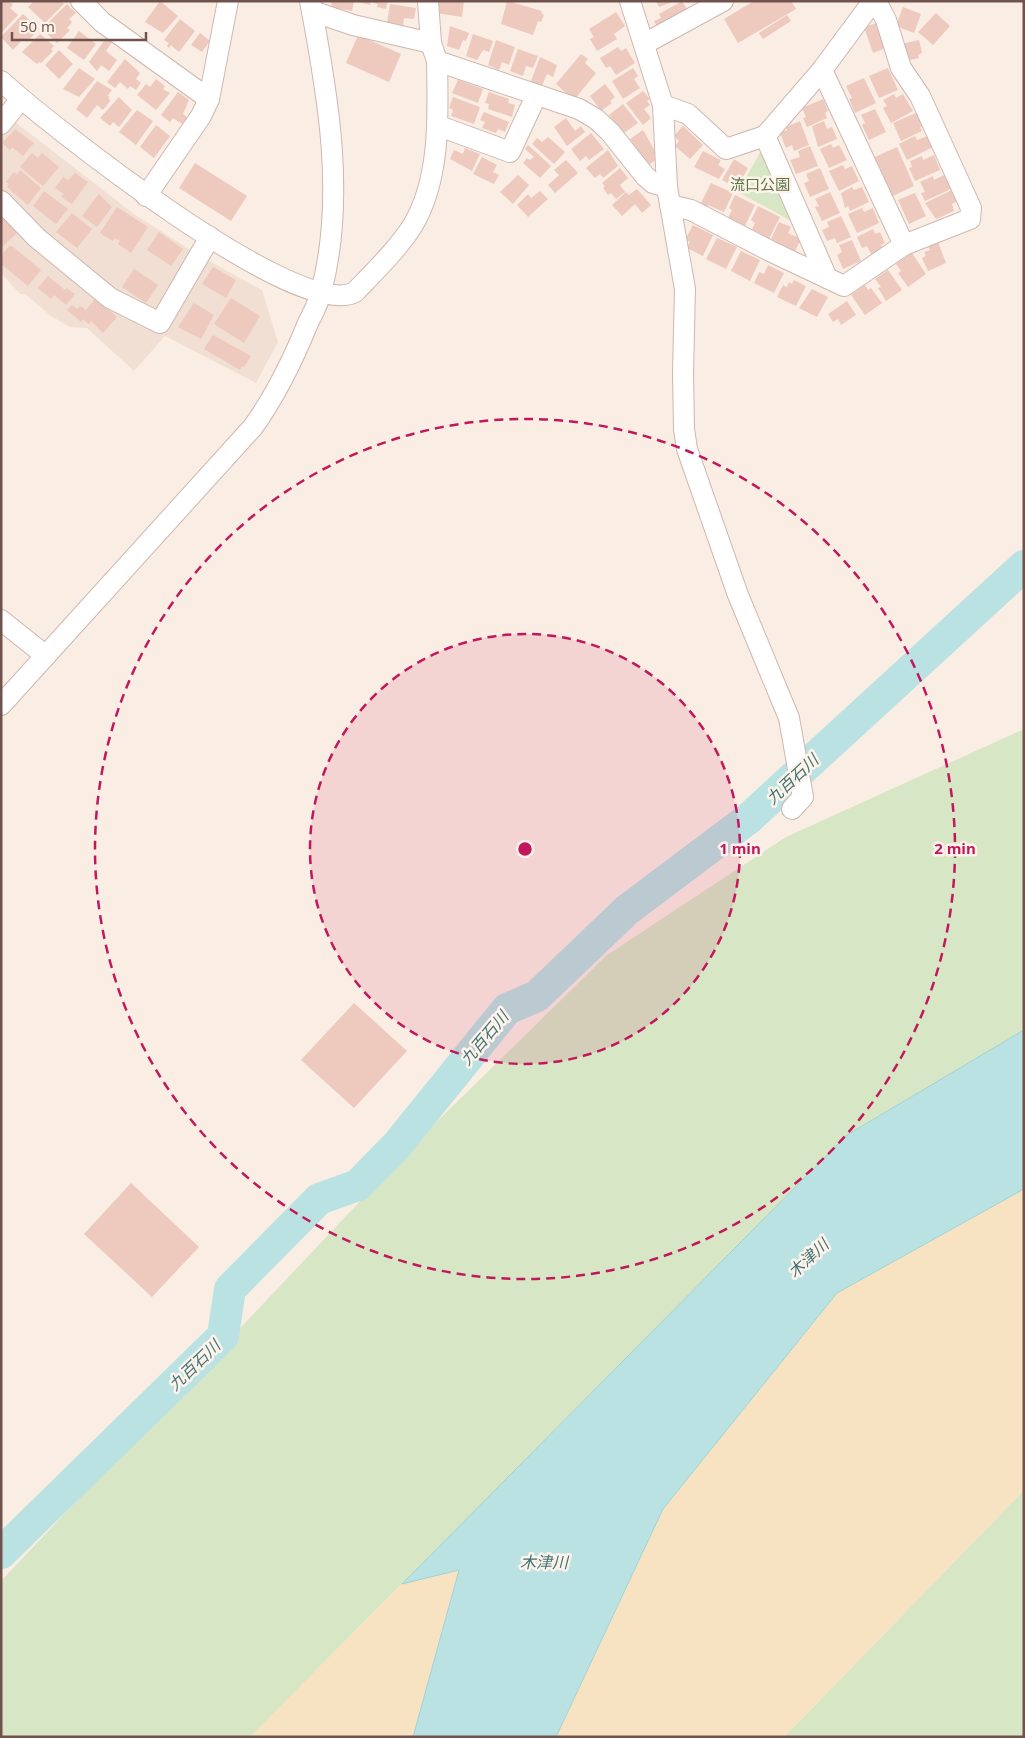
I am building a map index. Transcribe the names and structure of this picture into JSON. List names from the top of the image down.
{
  "water": ["九百石川", "木津川"],
  "parks": ["流口公園"],
  "scale_bar": "50 m",
  "rings": ["1 min", "2 min"]
}
